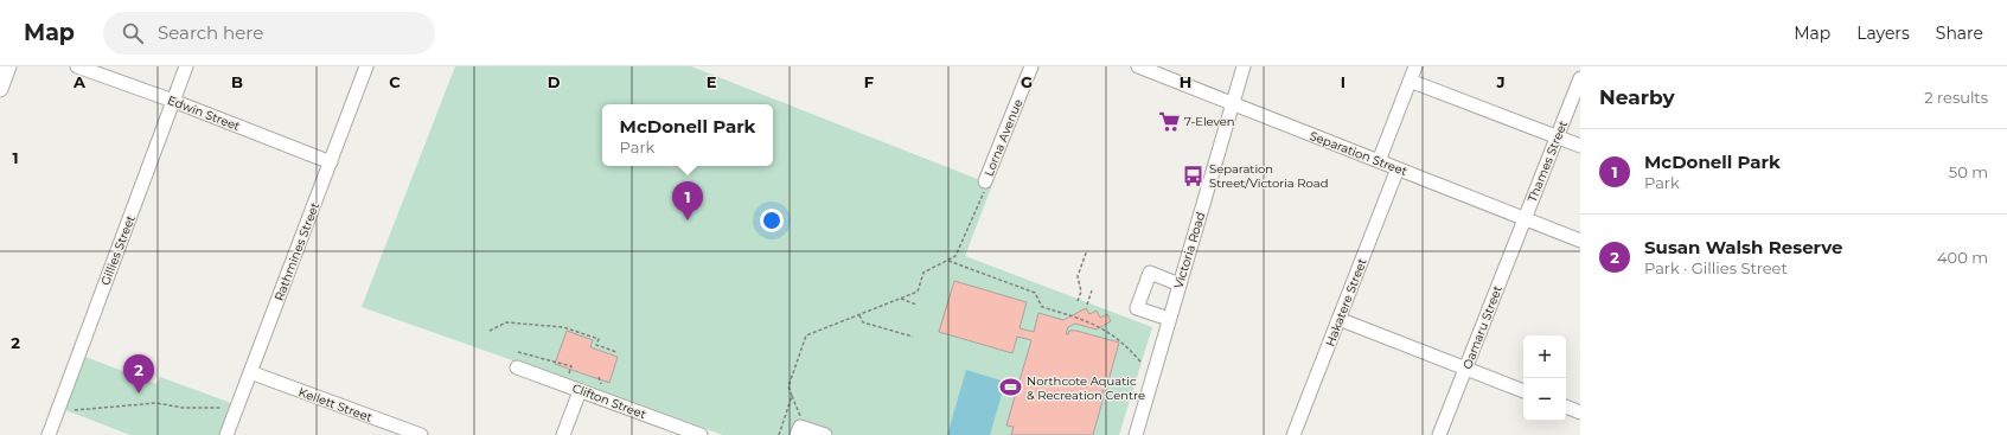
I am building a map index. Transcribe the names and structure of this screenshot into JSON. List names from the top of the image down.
{
  "streets": {
    "street": [
      "Edwin Street",
      "Lorna Avenue",
      "Separation Street",
      "Thames Street",
      "Gillies Street",
      "Victoria Road",
      "Rathmines Street",
      "Hakatere Street",
      "Oamaru Street",
      "Clifton Street",
      "Kellett Street"
    ]
  },
  "crossings": [
    ["Edwin Street", "Gillies Street"],
    ["Edwin Street", "Rathmines Street"],
    ["Separation Street", "Thames Street"],
    ["Separation Street", "Victoria Road"],
    ["Separation Street", "Hakatere Street"],
    ["Separation Street", "Oamaru Street"],
    ["Thames Street", "Oamaru Street"],
    ["Rathmines Street", "Kellett Street"]
  ],
  "places": {
    "supermarket": ["7-Eleven"],
    "bus stop": ["Separation Street/Victoria Road"],
    "sports": ["Northcote Aquatic & Recreation Centre"]
  },
  "page": {
    "header": "Map",
    "search": "Search here",
    "nav": ["Map", "Layers", "Share"],
    "heading": ["Nearby", "2 results"],
    "popup": ["McDonell Park", "Park"],
    "list": [
      {
        "mark": "1",
        "name": "McDonell Park",
        "note": "Park",
        "value": "50 m"
      },
      {
        "mark": "2",
        "name": "Susan Walsh Reserve",
        "note": "Park · Gillies Street",
        "value": "400 m"
      }
    ],
    "pins": ["1", "2"],
    "map_buttons": ["+", "−"]
  },
  "grid": {
    "columns": [
      "A",
      "B",
      "C",
      "D",
      "E",
      "F",
      "G",
      "H",
      "I",
      "J"
    ],
    "rows": ["1", "2"]
  }
}
